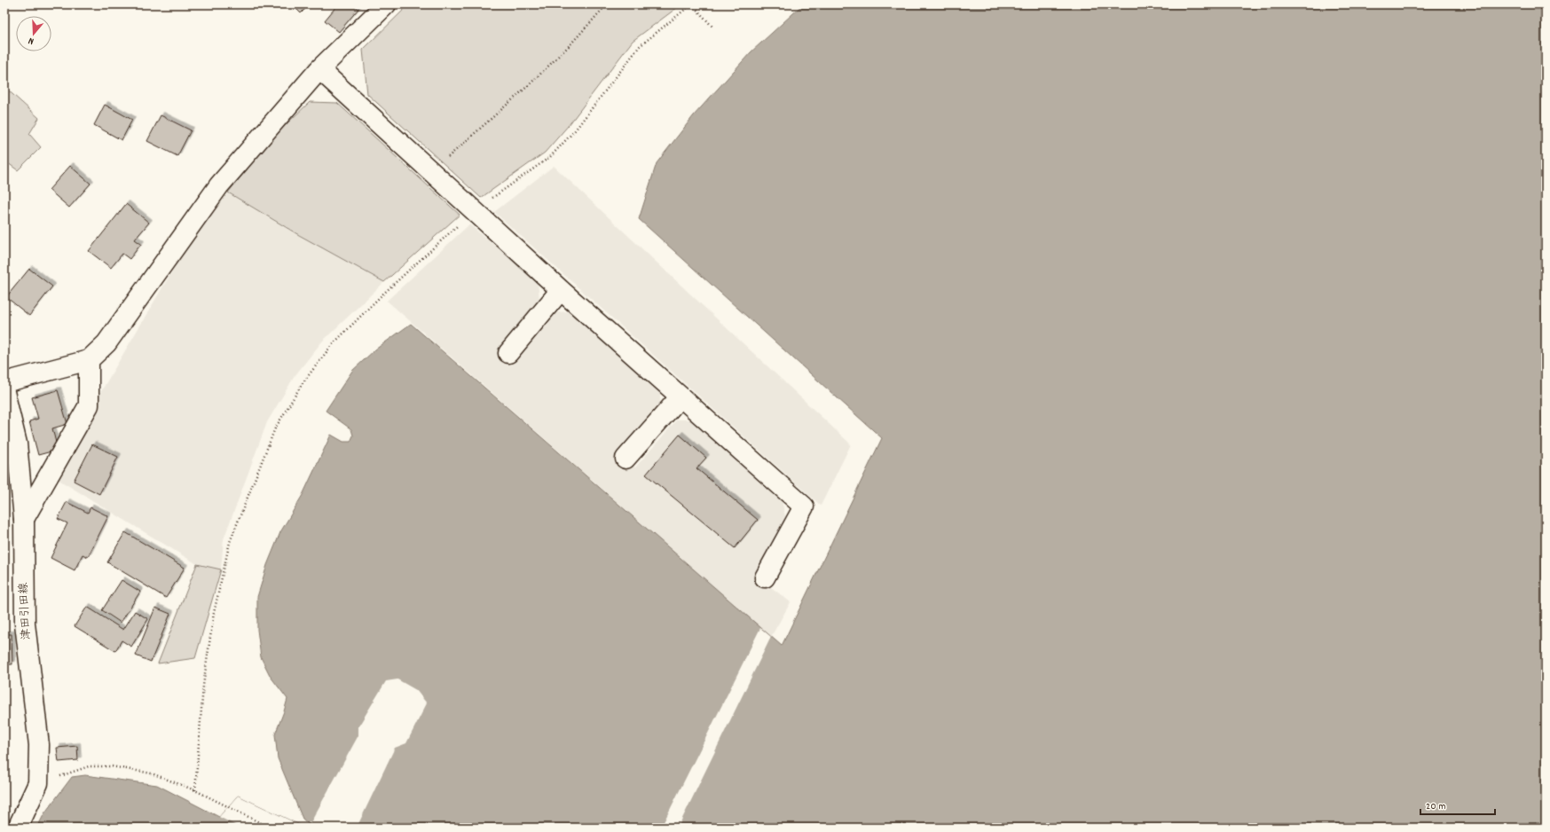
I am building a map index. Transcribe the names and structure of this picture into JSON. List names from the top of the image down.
{
  "streets": {
    "street": ["津田引田線"]
  },
  "scale_bar": "20 m",
  "north": "bottom"
}
